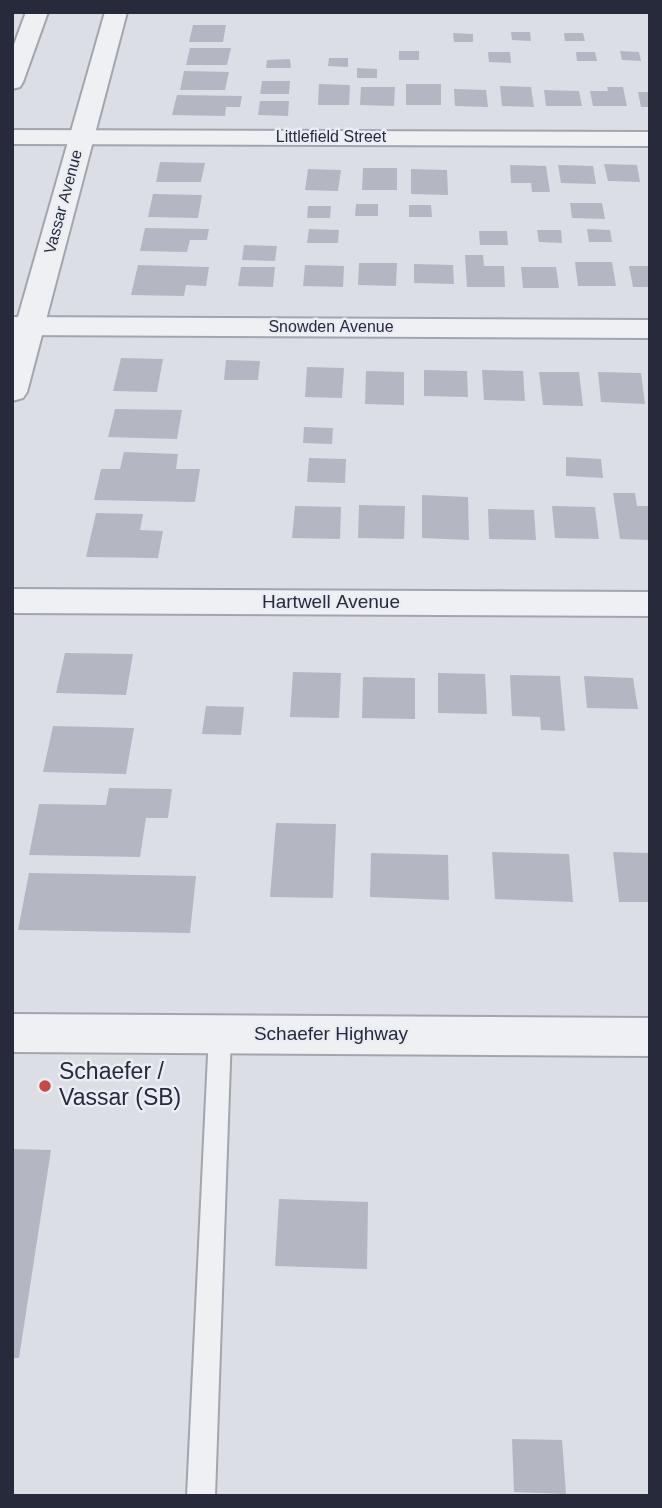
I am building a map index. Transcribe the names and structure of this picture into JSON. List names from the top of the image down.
{
  "streets": {
    "street": [
      "Littlefield Street",
      "Vassar Avenue",
      "Snowden Avenue",
      "Hartwell Avenue",
      "Schaefer Highway"
    ]
  },
  "crossings": [
    ["Littlefield Street", "Vassar Avenue"],
    ["Vassar Avenue", "Snowden Avenue"]
  ],
  "places": ["Schaefer / Vassar (SB)"]
}
